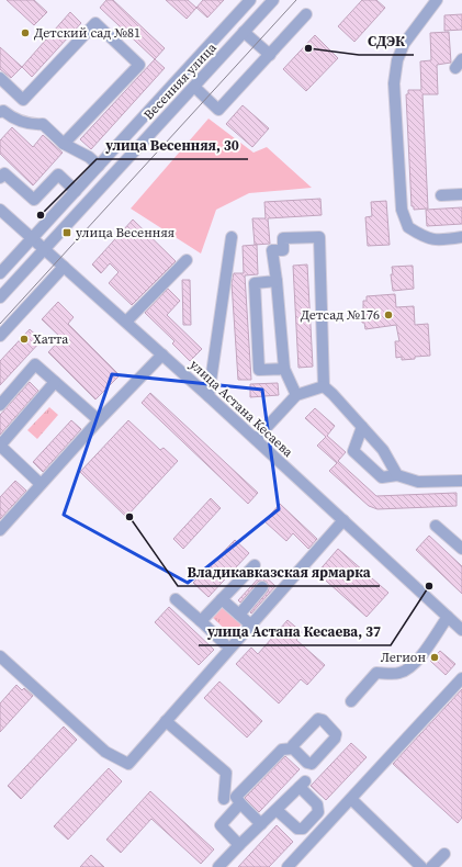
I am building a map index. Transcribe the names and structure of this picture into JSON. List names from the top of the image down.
{
  "streets": {
    "street": ["Весенняя улица", "улица Астана Кесаева"]
  },
  "crossings": [
    ["Весенняя улица", "улица Астана Кесаева"]
  ],
  "places": {
    "other": [
      "Детский сад №81",
      "СДЭК",
      "улица Весенняя, 30",
      "Детсад №176",
      "Хатта",
      "Владикавказская ярмарка",
      "улица Астана Кесаева, 37",
      "Легион"
    ],
    "transit": ["улица Весенняя"]
  }
}
